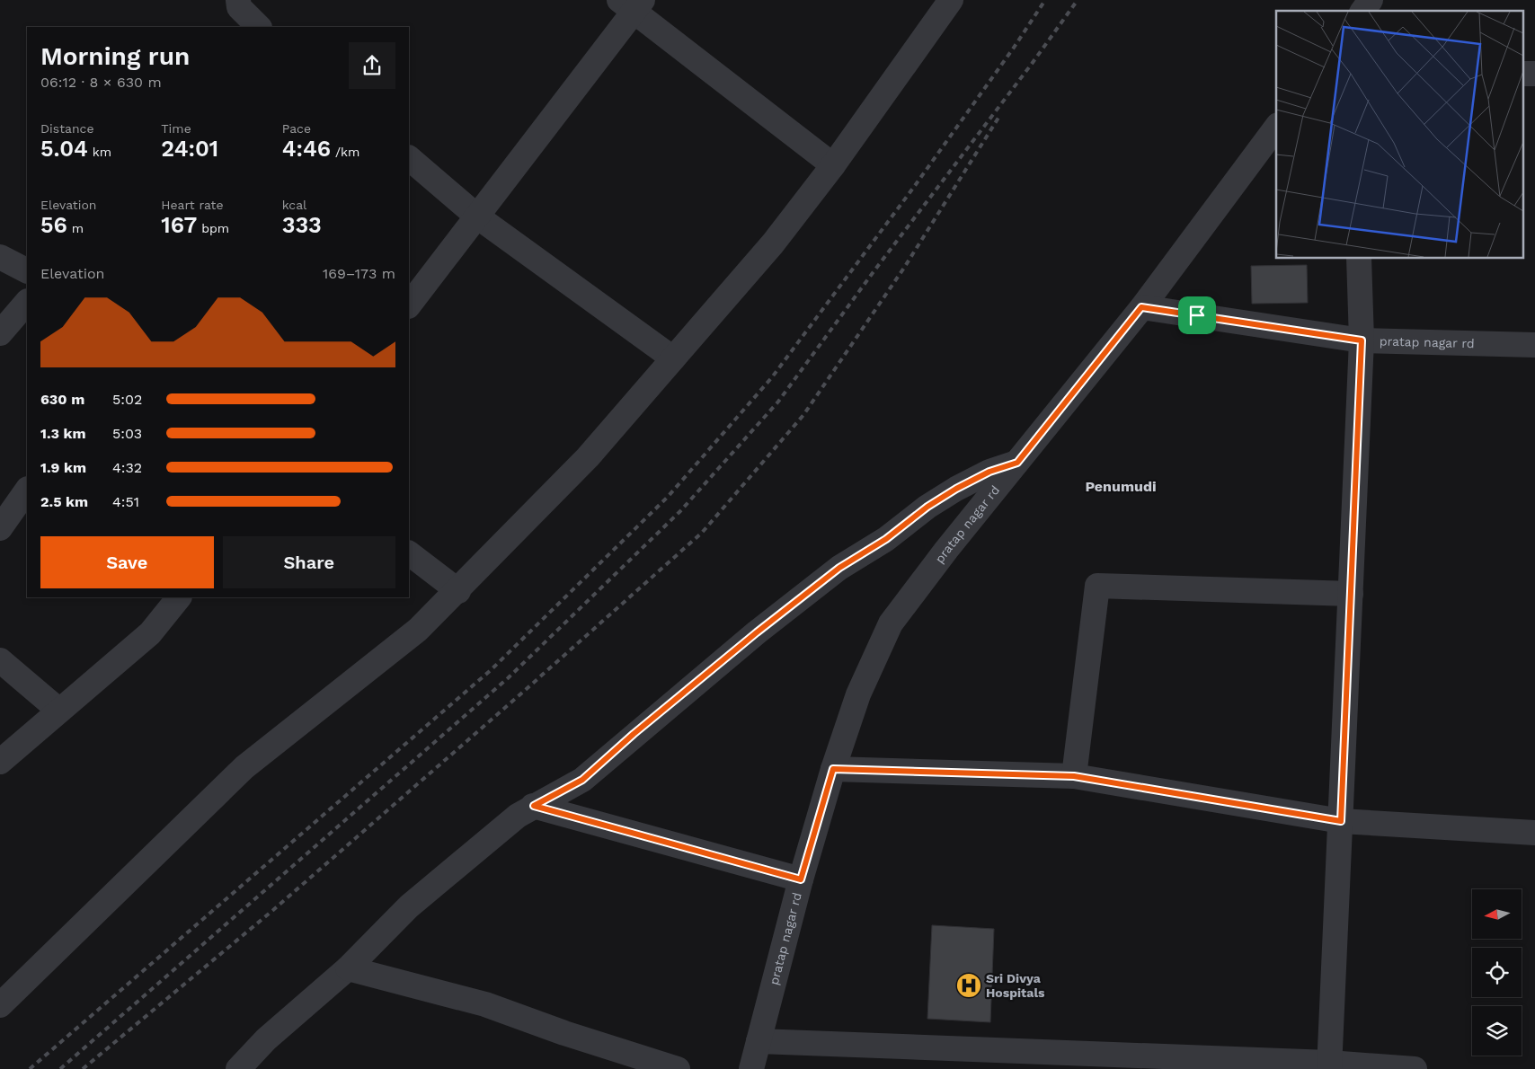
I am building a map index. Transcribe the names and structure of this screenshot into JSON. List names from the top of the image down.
{
  "streets": {
    "street": ["pratap nagar rd"]
  },
  "districts": ["Penumudi"],
  "places": {
    "hospital": ["Sri Divya Hospitals"]
  },
  "north": "left",
  "page": {
    "heading": ["Morning run", "06:12 · 8 × 630 m"],
    "stats": [
      ["Distance", "5.04 km"],
      ["Time", "24:01"],
      ["Pace", "4:46 /km"],
      ["Elevation", "56 m"],
      ["Heart rate", "167 bpm"],
      ["kcal", "333"]
    ],
    "chart": ["Elevation", "169–173 m"],
    "list": [
      {
        "name": "630 m",
        "note": "5:02"
      },
      {
        "name": "1.3 km",
        "note": "5:03"
      },
      {
        "name": "1.9 km",
        "note": "4:32"
      },
      {
        "name": "2.5 km",
        "note": "4:51"
      }
    ],
    "buttons": ["Save", "Share"]
  }
}
